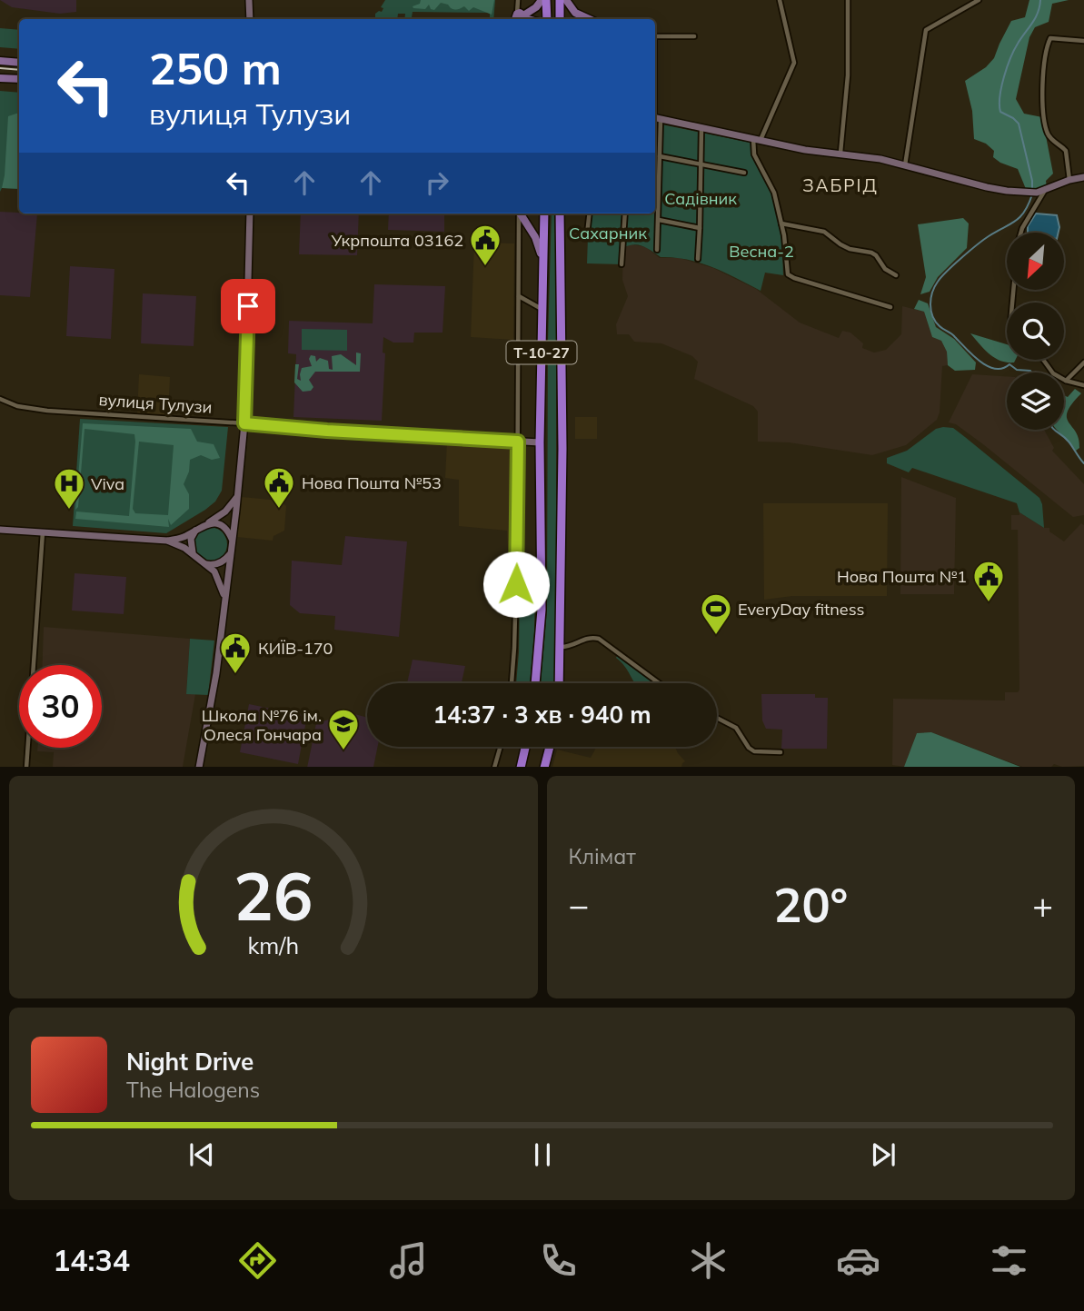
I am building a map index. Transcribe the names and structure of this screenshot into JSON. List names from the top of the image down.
{
  "streets": {
    "highway": ["Т-10-27"],
    "street": ["вулиця Тулузи"]
  },
  "crossings": [
    ["Т-10-27", "вулиця Тулузи"]
  ],
  "districts": ["ЗАБРІД"],
  "parks": ["Садівник", "Сахарник", "Весна-2"],
  "places": {
    "public building": [
      "Укрпошта 03162",
      "Нова Пошта №53",
      "Нова Пошта №1",
      "КИЇВ-170"
    ],
    "hospital": ["Viva"],
    "sports": ["EveryDay fitness"],
    "school or university": ["Школа №76 ім. Олеся Гончара"]
  },
  "north": "bottom left",
  "page": {
    "turn": ["250 m", "вулиця Тулузи"],
    "limit": "30",
    "trip": "14:37 · 3 хв · 940 m",
    "tile": "Клімат",
    "heat": ["−", "20°", "+"],
    "song": ["Night Drive", "The Halogens"],
    "tabs": "14:34",
    "gauge": ["26", "km/h"]
  }
}
